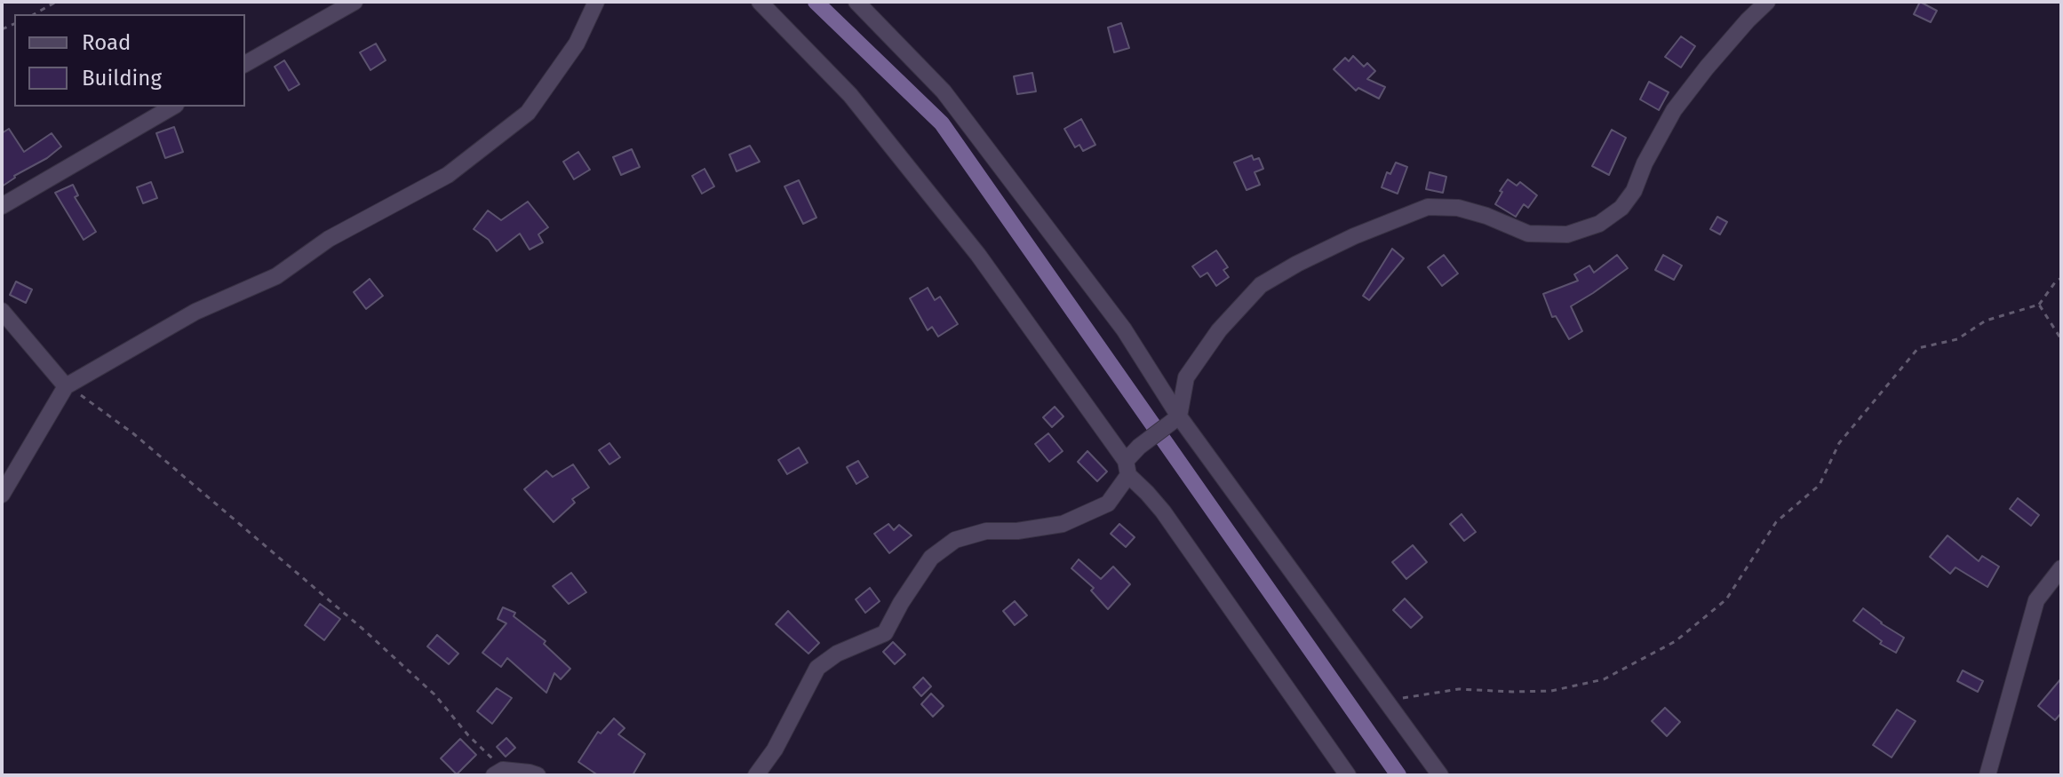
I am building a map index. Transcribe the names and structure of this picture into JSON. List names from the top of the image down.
{
  "legend": ["Road", "Building"]
}
